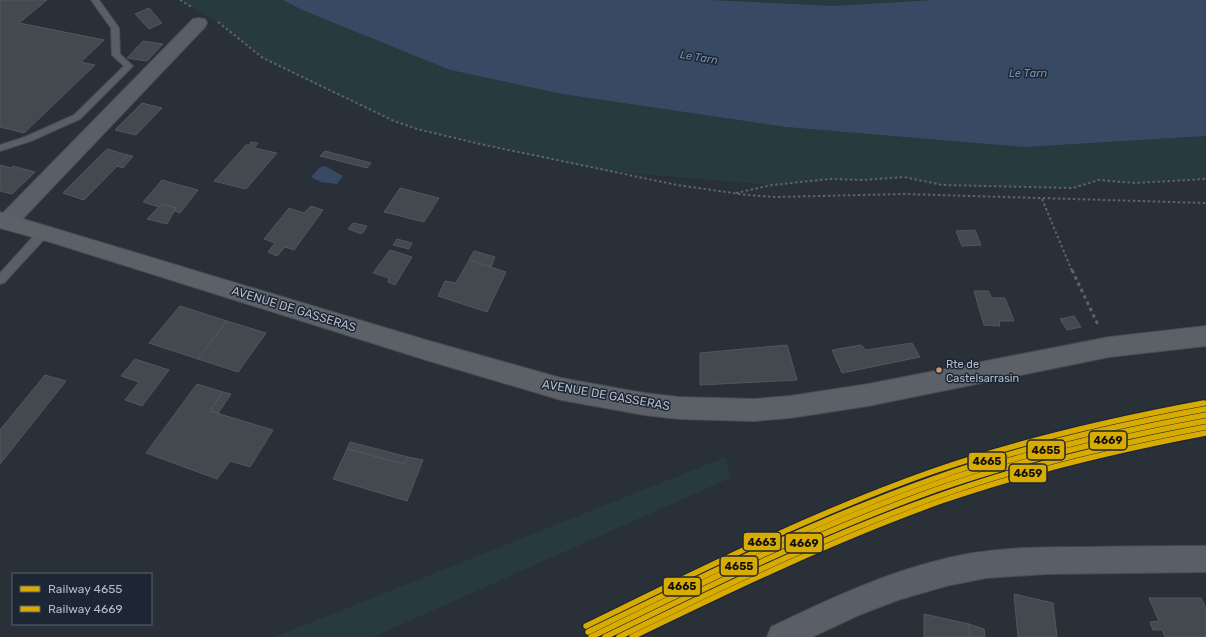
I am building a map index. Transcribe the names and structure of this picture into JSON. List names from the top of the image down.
{
  "streets": {
    "main road": ["AVENUE DE GASSERAS"]
  },
  "water": ["Le Tarn"],
  "places": ["Rte de Castelsarrasin"],
  "lines": [
    "transit line 4663",
    "transit line 4665",
    "rail line 4655",
    "rail line 4669",
    "transit line 4659"
  ],
  "legend": ["Railway 4655", "Railway 4669"]
}
